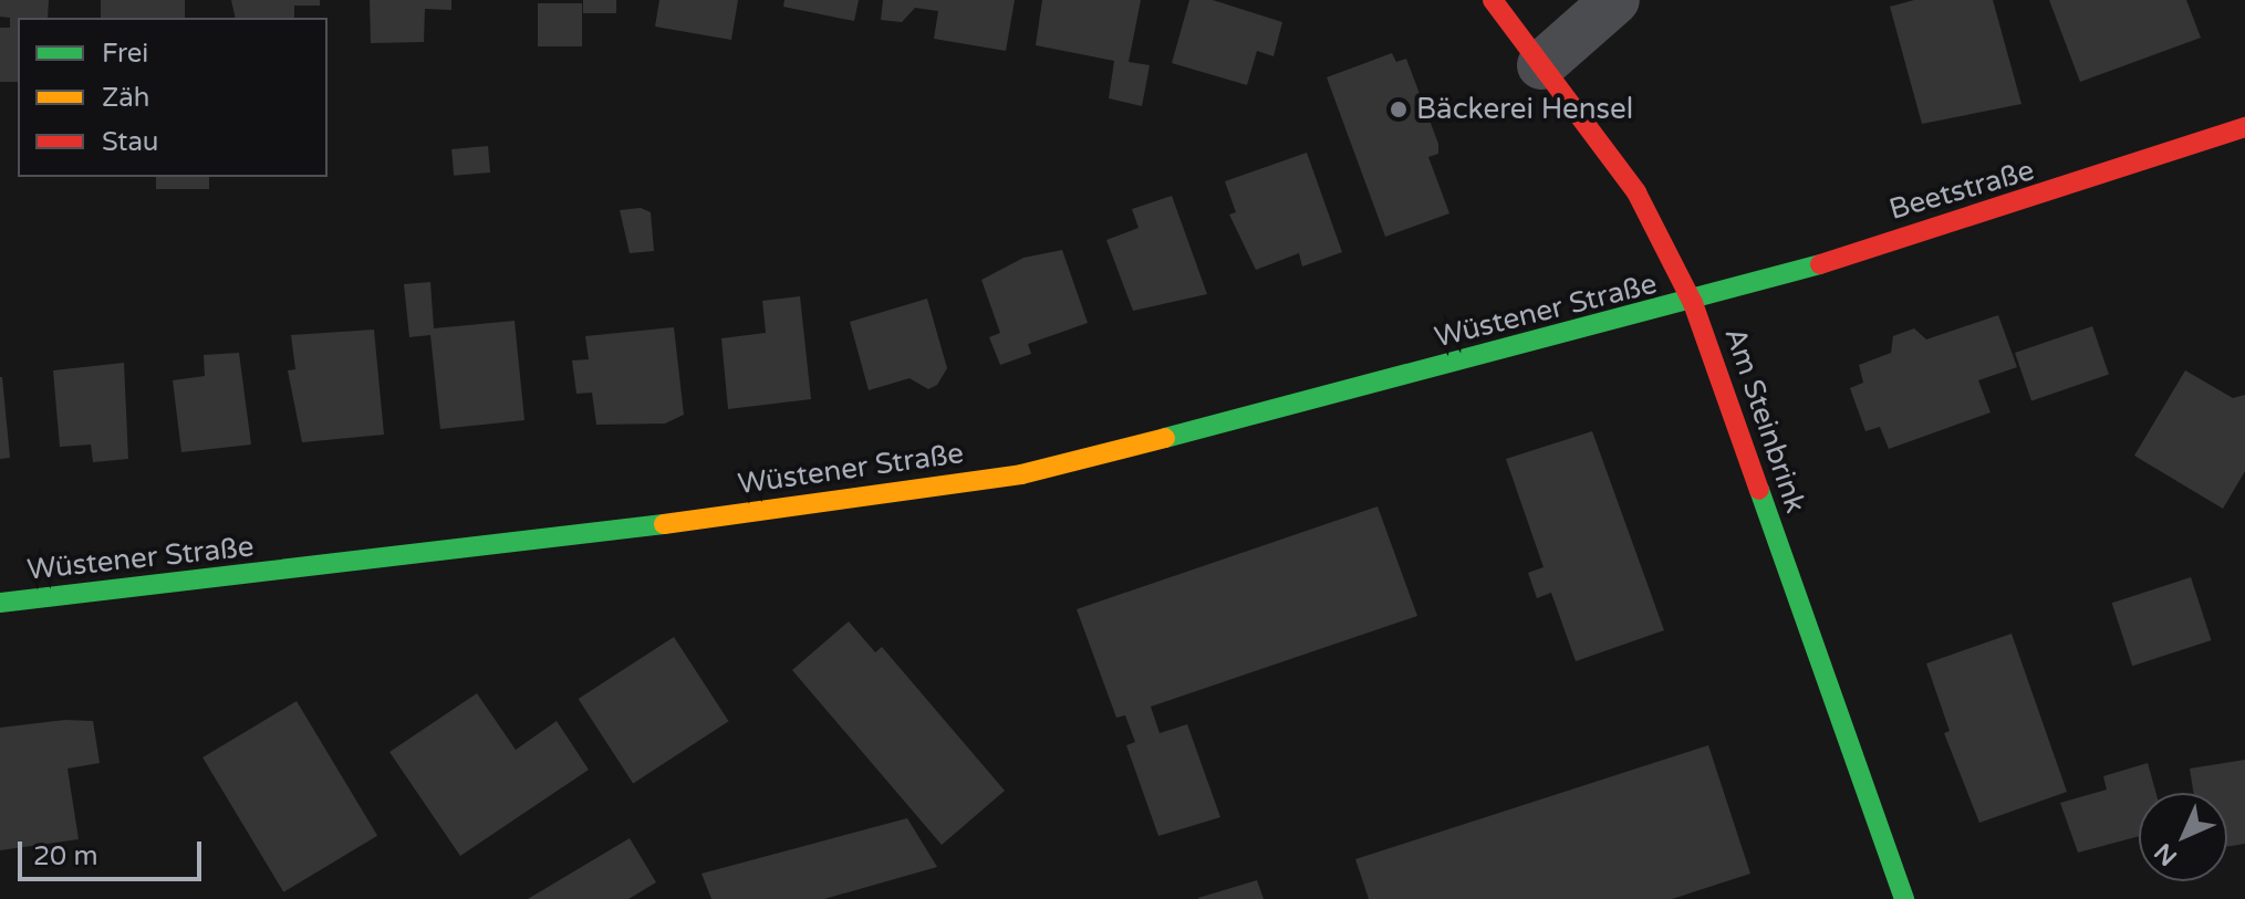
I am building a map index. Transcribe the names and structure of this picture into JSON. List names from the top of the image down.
{
  "streets": {
    "main road": ["Beetstraße", "Wüstener Straße", "Am Steinbrink"]
  },
  "crossings": [
    ["Beetstraße", "Wüstener Straße"],
    ["Beetstraße", "Am Steinbrink"],
    ["Wüstener Straße", "Am Steinbrink"]
  ],
  "places": ["Bäckerei Hensel"],
  "legend": ["Frei", "Zäh", "Stau"],
  "scale_bar": "20 m",
  "north": "bottom left"
}
